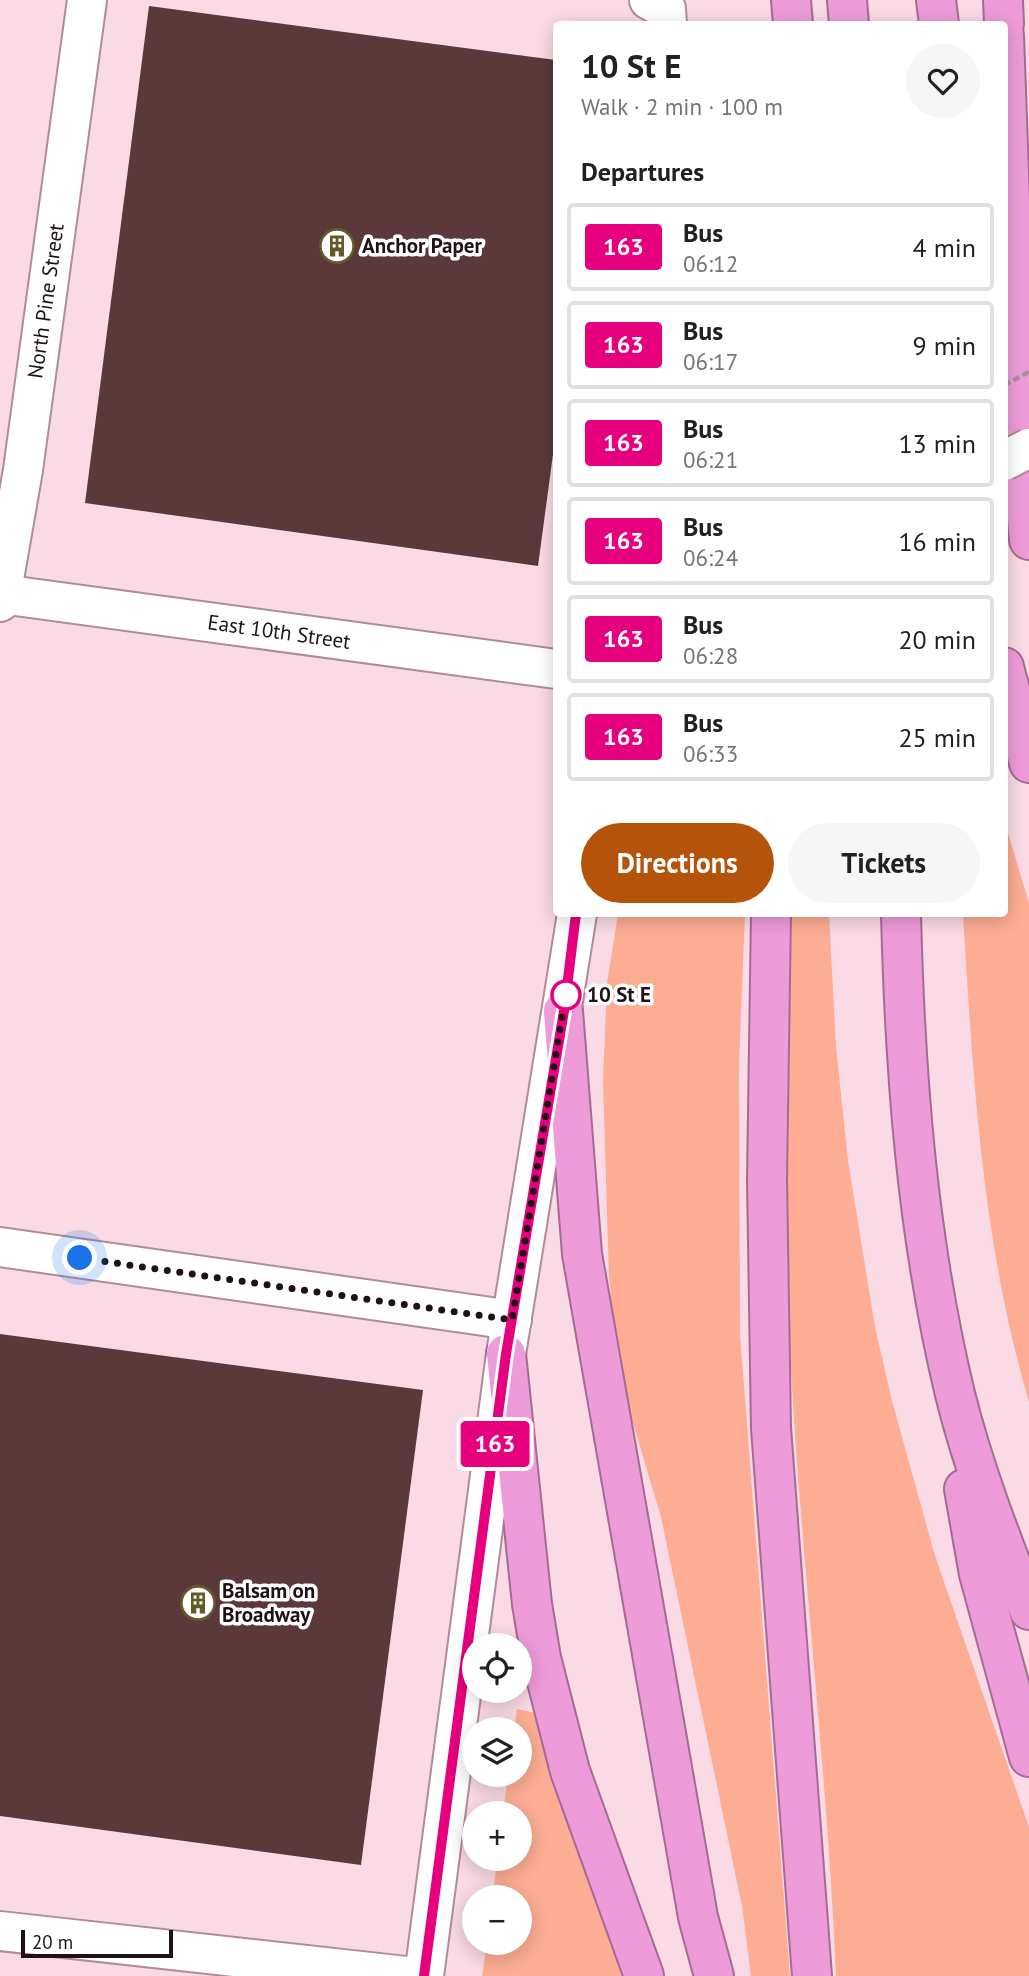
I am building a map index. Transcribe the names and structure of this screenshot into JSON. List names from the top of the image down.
{
  "streets": {
    "street": ["North Pine Street", "East 10th Street"]
  },
  "crossings": [
    ["North Pine Street", "East 10th Street"]
  ],
  "places": {
    "building": ["Anchor Paper", "Balsam on Broadway"],
    "other": ["10 St E"]
  },
  "lines": ["bus line 163"],
  "scale_bar": "20 m",
  "page": {
    "on_map": "163",
    "heading": [
      ["10 St E", "Walk · 2 min · 100 m"],
      "Departures"
    ],
    "list": [
      {
        "mark": "163",
        "name": "Bus",
        "note": "06:12",
        "value": "4 min"
      },
      {
        "mark": "163",
        "name": "Bus",
        "note": "06:17",
        "value": "9 min"
      },
      {
        "mark": "163",
        "name": "Bus",
        "note": "06:21",
        "value": "13 min"
      },
      {
        "mark": "163",
        "name": "Bus",
        "note": "06:24",
        "value": "16 min"
      },
      {
        "mark": "163",
        "name": "Bus",
        "note": "06:28",
        "value": "20 min"
      },
      {
        "mark": "163",
        "name": "Bus",
        "note": "06:33",
        "value": "25 min"
      }
    ],
    "buttons": ["Directions", "Tickets"],
    "map_buttons": ["+", "−"],
    "scale": "20 m"
  }
}
